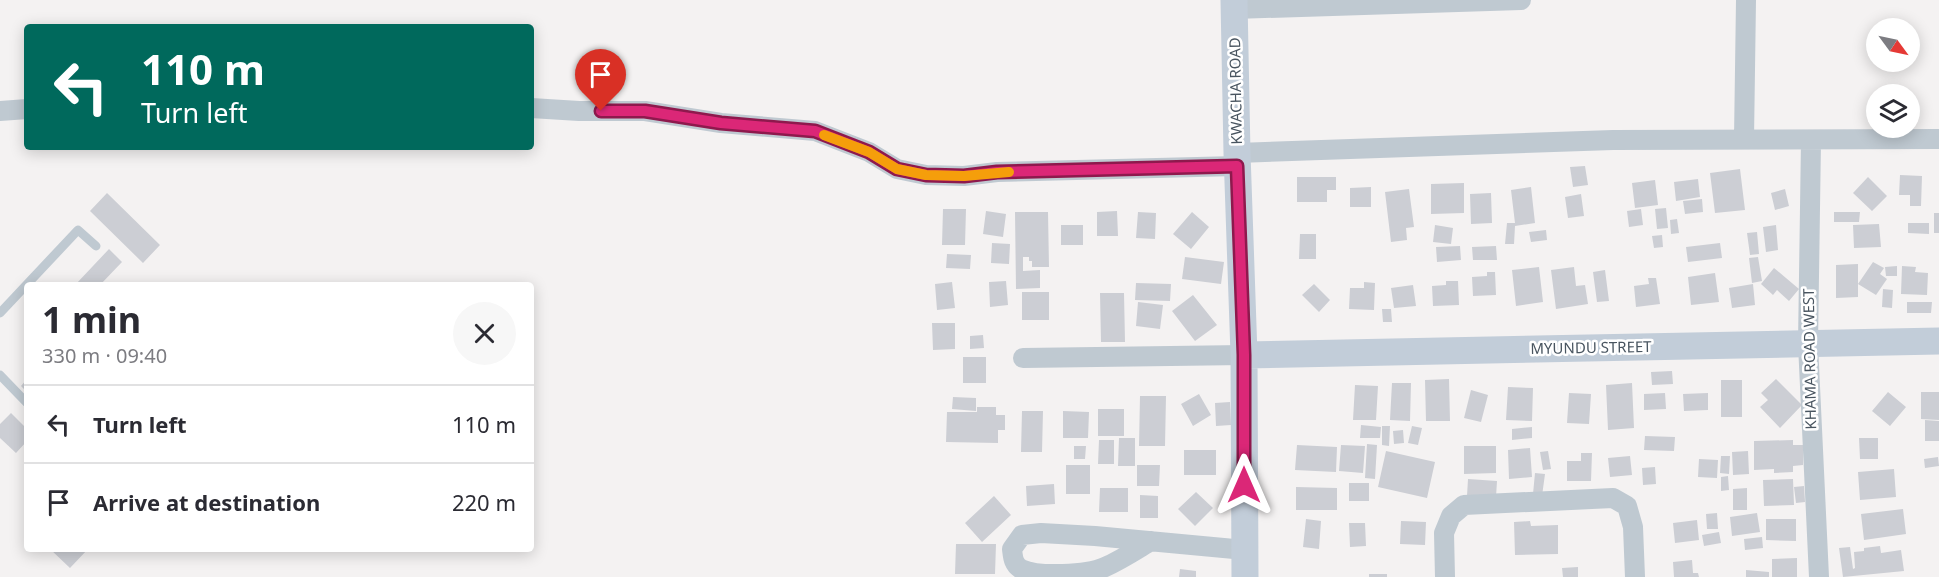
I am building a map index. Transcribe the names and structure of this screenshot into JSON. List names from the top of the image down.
{
  "streets": {
    "street": ["KWACHA ROAD", "MYUNDU STREET", "KHAMA ROAD WEST"]
  },
  "crossings": [
    ["KWACHA ROAD", "MYUNDU STREET"],
    ["MYUNDU STREET", "KHAMA ROAD WEST"]
  ],
  "north": "bottom right",
  "page": {
    "turn": ["110 m", "Turn left"],
    "heading": ["1 min", "330 m · 09:40"],
    "list": [
      {
        "name": "Turn left",
        "value": "110 m"
      },
      {
        "name": "Arrive at destination",
        "value": "220 m"
      }
    ]
  }
}
